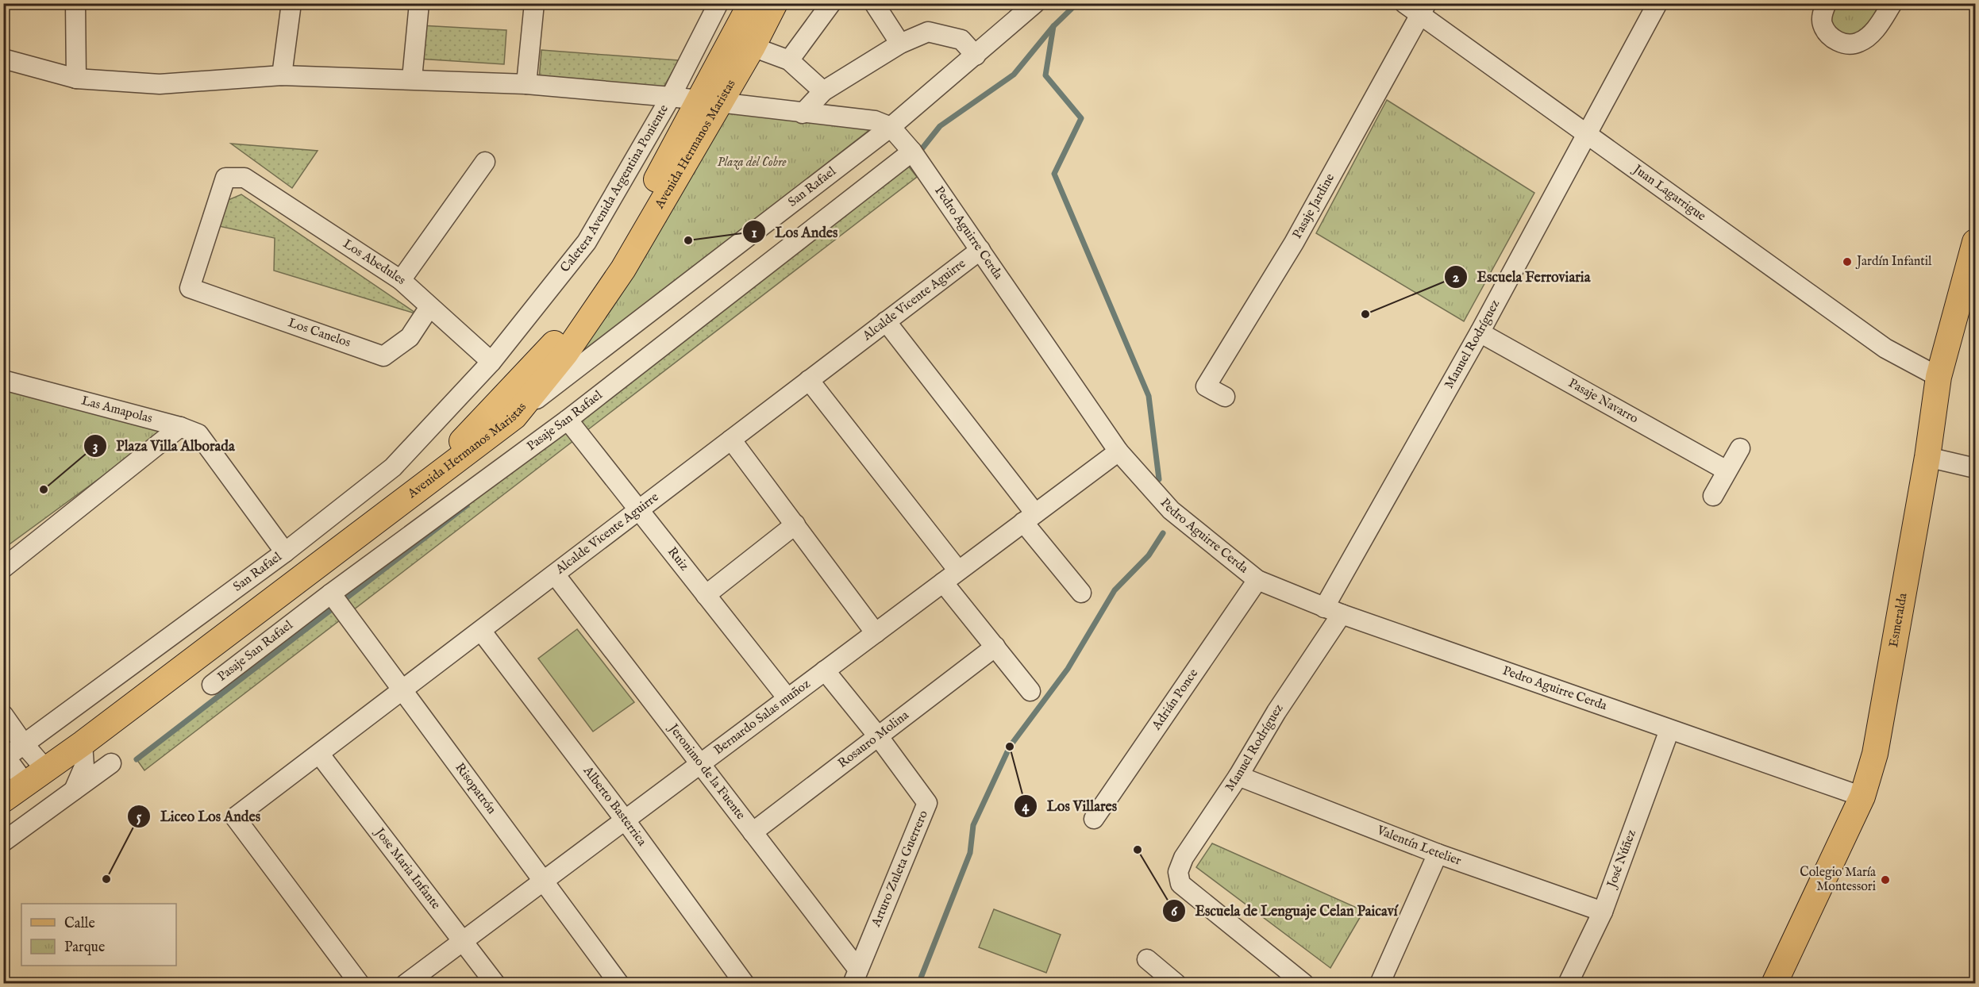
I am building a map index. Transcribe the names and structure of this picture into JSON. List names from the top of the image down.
{
  "streets": {
    "main road": ["Avenida Hermanos Maristas", "Esmeralda"],
    "street": [
      "San Rafael",
      "Caletera Avenida Argentina Poniente",
      "Juan Lagarrigue",
      "Pasaje Jardine",
      "Pedro Aguirre Cerda",
      "Los Abedules",
      "Alcalde Vicente Aguirre",
      "Los Canelos",
      "Manuel Rodríguez",
      "Pasaje Navarro",
      "Las Amapolas",
      "Pasaje San Rafael",
      "Ruiz",
      "Adrián Ponce",
      "Bernardo Salas muñoz",
      "Rosauro Molina",
      "Jeronimo de la Fuente",
      "Risopatrón",
      "Alberto Basterrica",
      "Valentín Letelier",
      "José Núñez",
      "Jose Maria Infante",
      "Arturo Zuleta Guerrero"
    ]
  },
  "crossings": [
    ["Avenida Hermanos Maristas", "San Rafael"],
    ["San Rafael", "Caletera Avenida Argentina Poniente"],
    ["San Rafael", "Pedro Aguirre Cerda"],
    ["San Rafael", "Los Abedules"],
    ["San Rafael", "Las Amapolas"],
    ["Caletera Avenida Argentina Poniente", "Los Abedules"],
    ["Juan Lagarrigue", "Pasaje Jardine"],
    ["Juan Lagarrigue", "Manuel Rodríguez"],
    ["Juan Lagarrigue", "Esmeralda"],
    ["Pedro Aguirre Cerda", "Alcalde Vicente Aguirre"],
    ["Pedro Aguirre Cerda", "Manuel Rodríguez"],
    ["Pedro Aguirre Cerda", "Pasaje San Rafael"],
    ["Pedro Aguirre Cerda", "Esmeralda"],
    ["Pedro Aguirre Cerda", "Adrián Ponce"],
    ["Pedro Aguirre Cerda", "Bernardo Salas muñoz"],
    ["Pedro Aguirre Cerda", "José Núñez"],
    ["Los Abedules", "Los Canelos"],
    ["Alcalde Vicente Aguirre", "Ruiz"],
    ["Alcalde Vicente Aguirre", "Jeronimo de la Fuente"],
    ["Alcalde Vicente Aguirre", "Risopatrón"],
    ["Alcalde Vicente Aguirre", "Alberto Basterrica"],
    ["Alcalde Vicente Aguirre", "Jose Maria Infante"],
    ["Manuel Rodríguez", "Pasaje Navarro"],
    ["Manuel Rodríguez", "Valentín Letelier"],
    ["Pasaje San Rafael", "Ruiz"],
    ["Pasaje San Rafael", "Risopatrón"],
    ["Ruiz", "Bernardo Salas muñoz"],
    ["Bernardo Salas muñoz", "Jeronimo de la Fuente"],
    ["Bernardo Salas muñoz", "Risopatrón"],
    ["Bernardo Salas muñoz", "Alberto Basterrica"],
    ["Bernardo Salas muñoz", "Jose Maria Infante"],
    ["Bernardo Salas muñoz", "Arturo Zuleta Guerrero"],
    ["Rosauro Molina", "Jeronimo de la Fuente"],
    ["Rosauro Molina", "Arturo Zuleta Guerrero"],
    ["Jeronimo de la Fuente", "Arturo Zuleta Guerrero"],
    ["Valentín Letelier", "José Núñez"]
  ],
  "parks": ["Plaza del Cobre"],
  "places": [
    "Los Andes",
    "Jardín Infantil",
    "Escuela Ferroviaria",
    "Plaza Villa Alborada",
    "Los Villares",
    "Escuela de Lenguaje Celan Paicaví",
    "Liceo Los Andes",
    "Colegio María Montessori"
  ],
  "legend": ["Calle", "Parque"]
}
